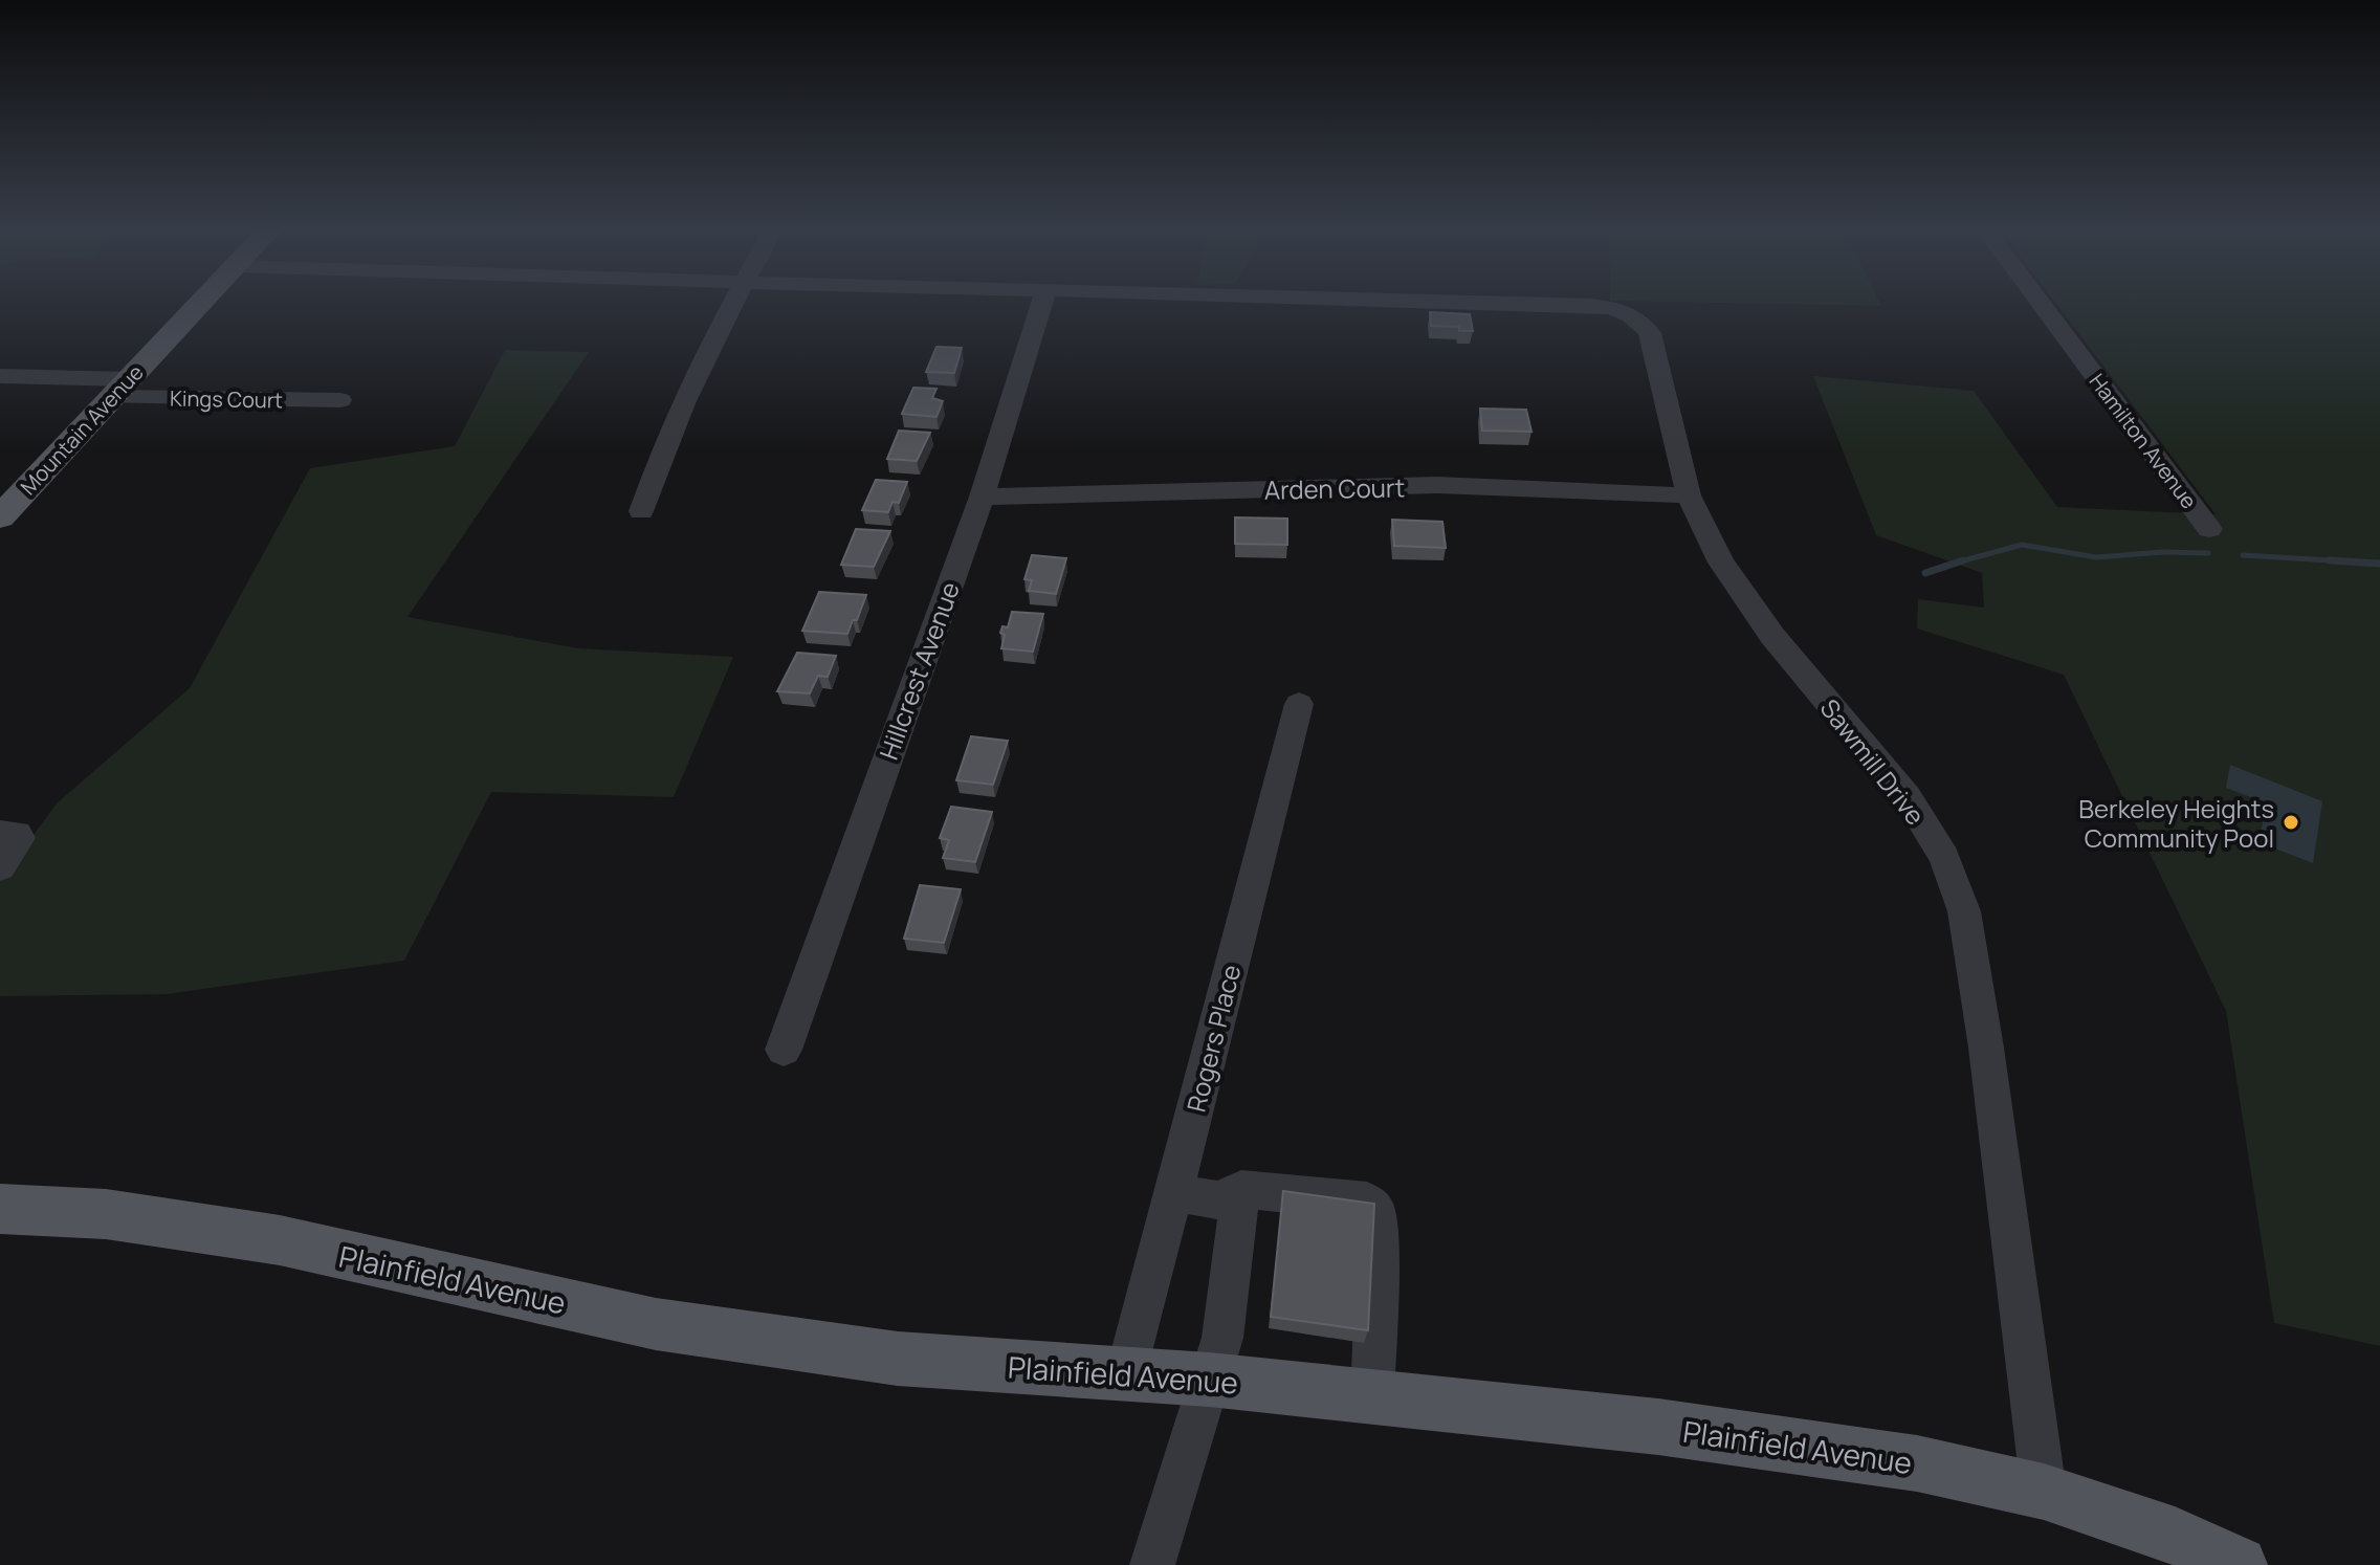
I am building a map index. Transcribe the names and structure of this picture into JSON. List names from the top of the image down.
{
  "streets": {
    "main road": ["Mountain Avenue", "Plainfield Avenue"],
    "street": [
      "Kings Court",
      "Hamilton Avenue",
      "Arden Court",
      "Hillcrest Avenue",
      "Sawmill Drive",
      "Rogers Place"
    ]
  },
  "crossings": [
    ["Kings Court", "Mountain Avenue"],
    ["Arden Court", "Hillcrest Avenue"],
    ["Arden Court", "Sawmill Drive"],
    ["Sawmill Drive", "Plainfield Avenue"],
    ["Rogers Place", "Plainfield Avenue"]
  ],
  "places": ["Berkeley Heights Community Pool"]
}
